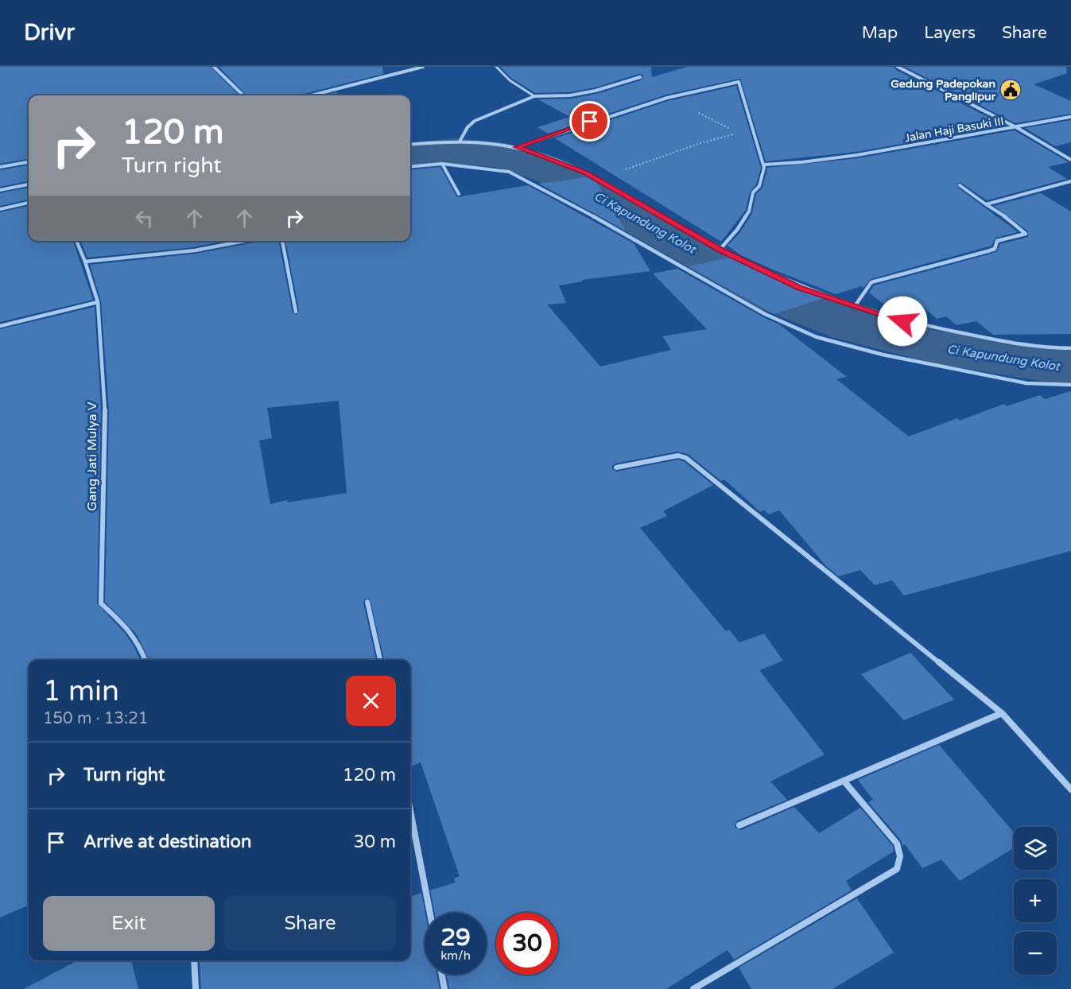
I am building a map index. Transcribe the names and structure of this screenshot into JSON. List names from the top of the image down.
{
  "streets": {
    "street": ["Jalan Haji Basuki III", "Gang Jati Mulya V"]
  },
  "water": ["Ci Kapundung Kolot"],
  "places": {
    "public building": ["Gedung Padepokan Panglipur"]
  },
  "page": {
    "header": "Drivr",
    "nav": ["Map", "Layers", "Share"],
    "turn": ["120 m", "Turn right"],
    "heading": ["1 min", "150 m · 13:21"],
    "list": [
      {
        "name": "Turn right",
        "value": "120 m"
      },
      {
        "name": "Arrive at destination",
        "value": "30 m"
      }
    ],
    "map_buttons": ["+", "−"],
    "buttons": ["Exit", "Share"],
    "speed": "29 km/h",
    "limit": "30"
  }
}
